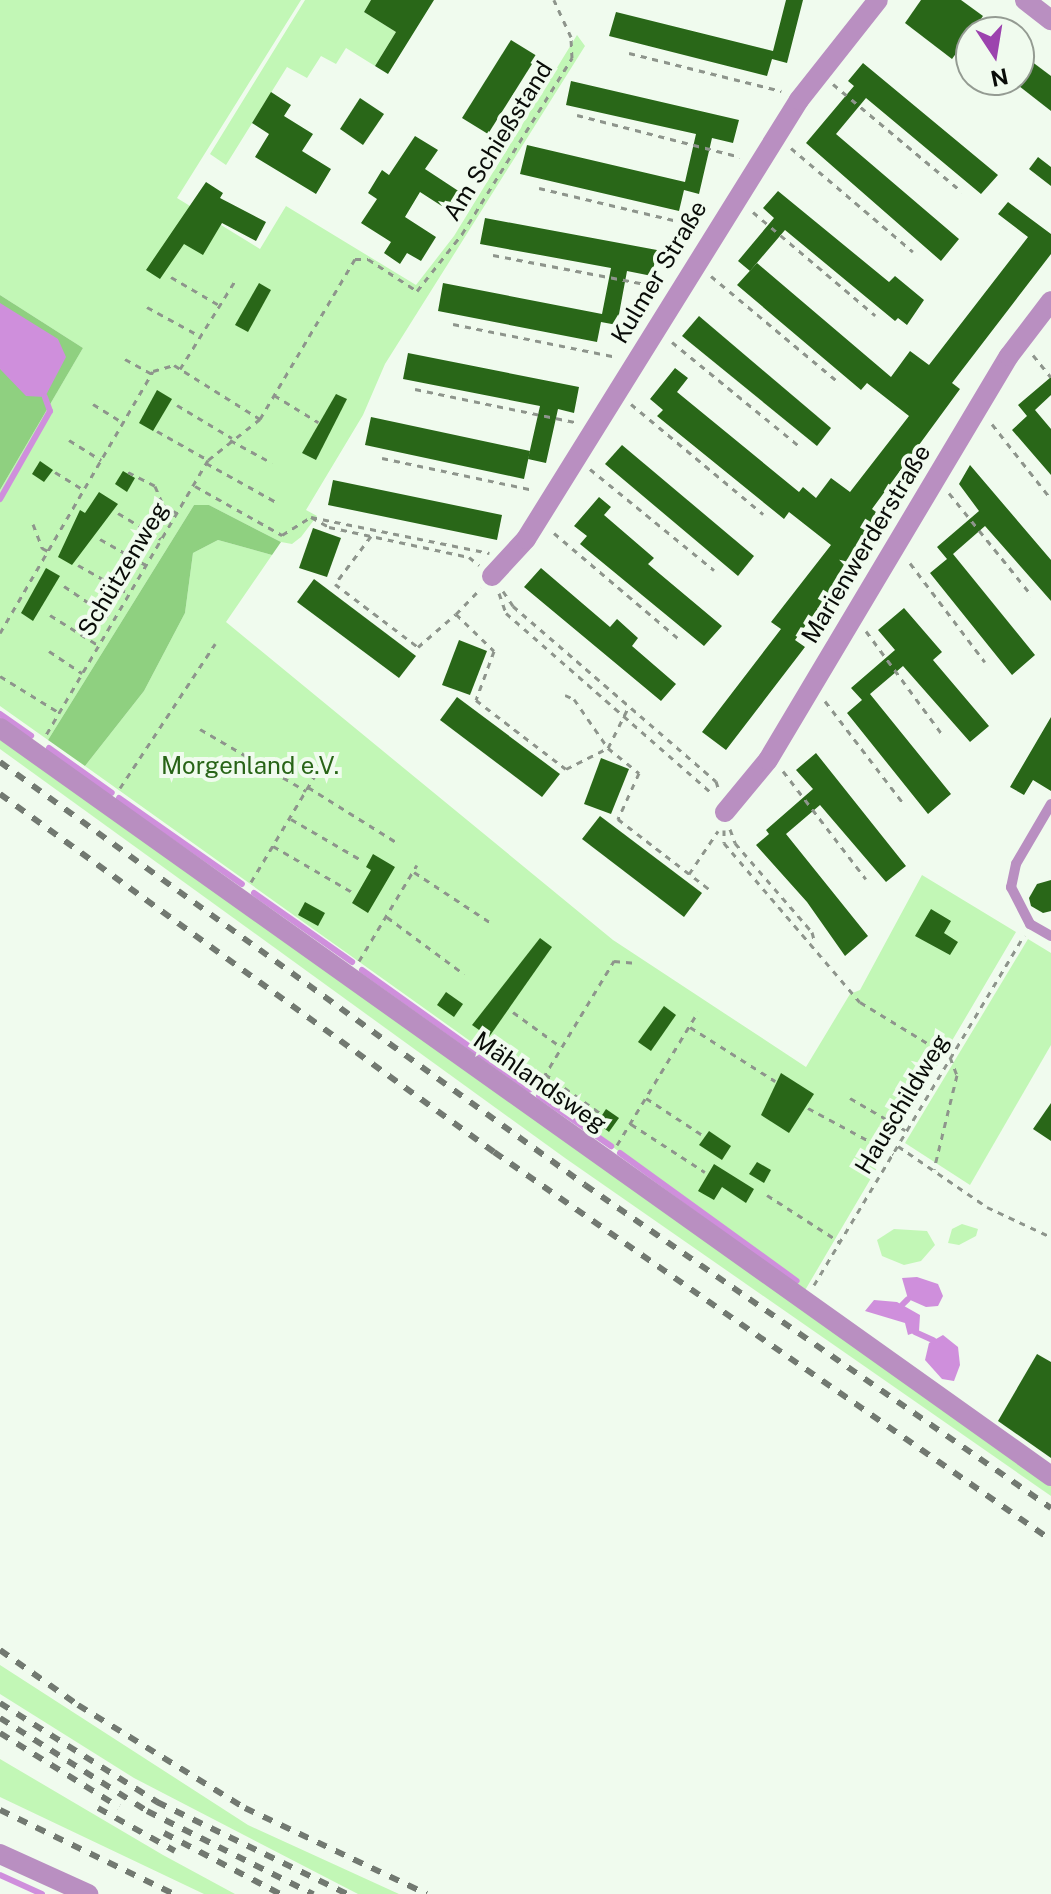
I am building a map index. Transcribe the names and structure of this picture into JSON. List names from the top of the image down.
{
  "streets": {
    "street": ["Kulmer Straße", "Marienwerderstraße", "Mählandsweg"],
    "path": ["Am Schießstand", "Schützenweg", "Hauschildweg"]
  },
  "crossings": [
    ["Am Schießstand", "Schützenweg"],
    ["Schützenweg", "Mählandsweg"],
    ["Mählandsweg", "Hauschildweg"]
  ],
  "parks": ["Morgenland e.V."],
  "north": "bottom"
}
